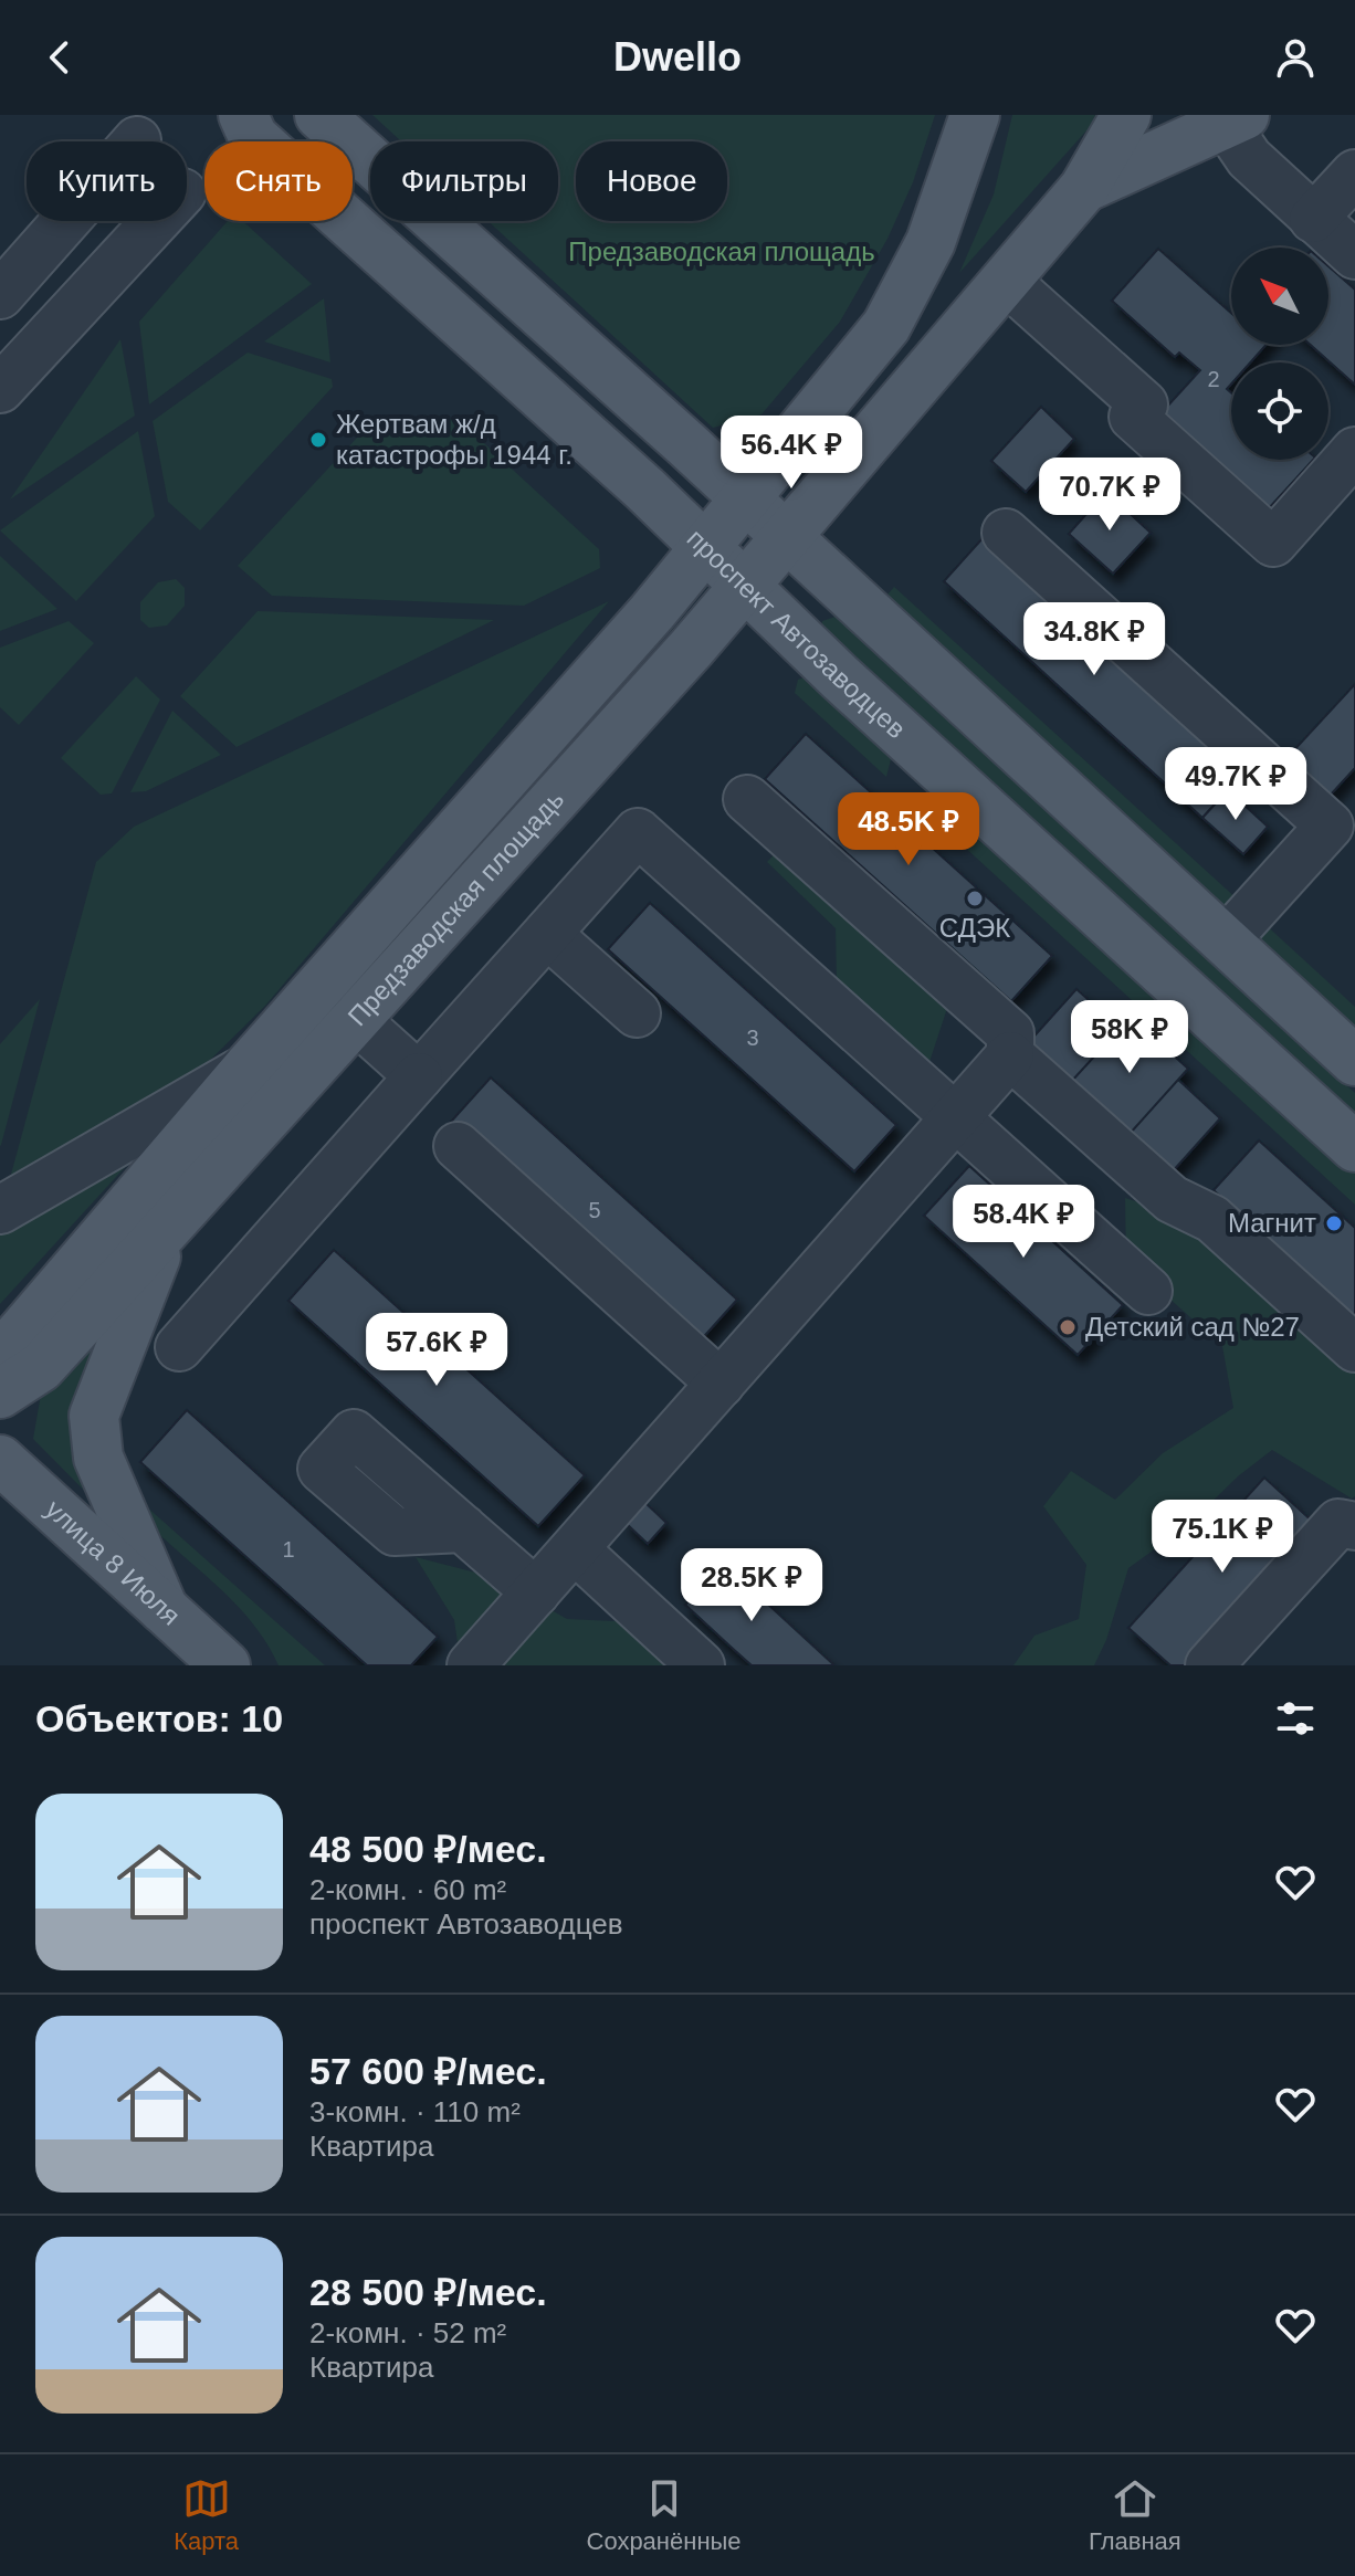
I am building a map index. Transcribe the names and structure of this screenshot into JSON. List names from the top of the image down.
{
  "streets": {
    "main road": ["проспект Автозаводцев", "Предзаводская площадь", "улица 8 Июля"]
  },
  "crossings": [
    ["проспект Автозаводцев", "Предзаводская площадь"]
  ],
  "parks": ["Предзаводская площадь"],
  "places": [
    "Жертвам ж/д катастрофы 1944 г.",
    "СДЭК",
    "Магнит",
    "Детский сад №27"
  ],
  "house_numbers": [
    "2",
    "3",
    "5",
    "1"
  ],
  "north": "top left",
  "page": {
    "header": "Dwello",
    "chip": [
      "Купить",
      "Снять",
      "Фильтры",
      "Новое"
    ],
    "price": [
      "56.4K ₽",
      "70.7K ₽",
      "34.8K ₽",
      "49.7K ₽",
      "48.5K ₽",
      "58K ₽",
      "58.4K ₽",
      "57.6K ₽",
      "75.1K ₽",
      "28.5K ₽"
    ],
    "heading": "Объектов: 10",
    "list": [
      {
        "name": "48 500 ₽/мес.",
        "note": "2-комн. · 60 m² · проспект Автозаводцев"
      },
      {
        "name": "57 600 ₽/мес.",
        "note": "3-комн. · 110 m² · Квартира"
      },
      {
        "name": "28 500 ₽/мес.",
        "note": "2-комн. · 52 m² · Квартира"
      }
    ],
    "tabs": ["Карта", "Сохранённые", "Главная"]
  }
}
